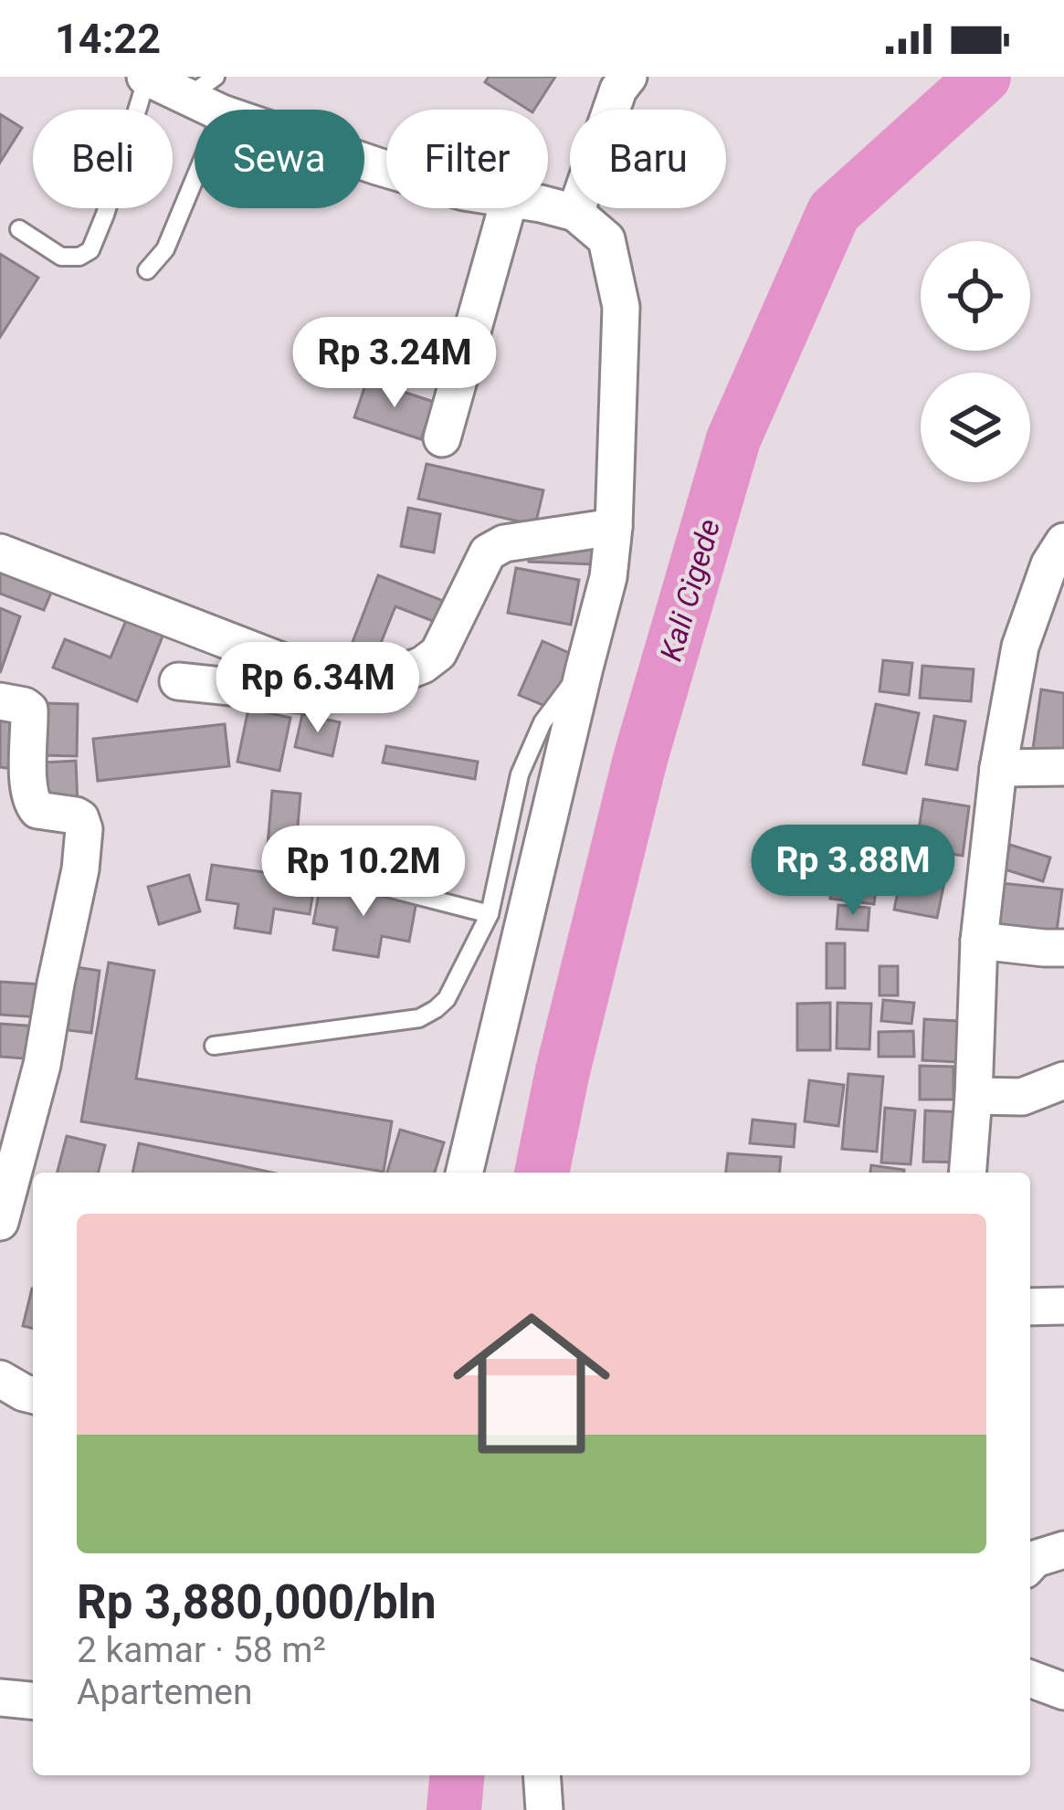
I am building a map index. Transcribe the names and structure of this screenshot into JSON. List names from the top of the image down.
{
  "water": ["Kali Cigede"],
  "page": {
    "status": "14:22",
    "chip": [
      "Beli",
      "Sewa",
      "Filter",
      "Baru"
    ],
    "price": [
      "Rp 3.24M",
      "Rp 6.34M",
      "Rp 3.88M",
      "Rp 10.2M"
    ],
    "list": [
      {
        "name": "Rp 3,880,000/bln",
        "note": "2 kamar · 58 m² · Apartemen"
      }
    ]
  }
}
